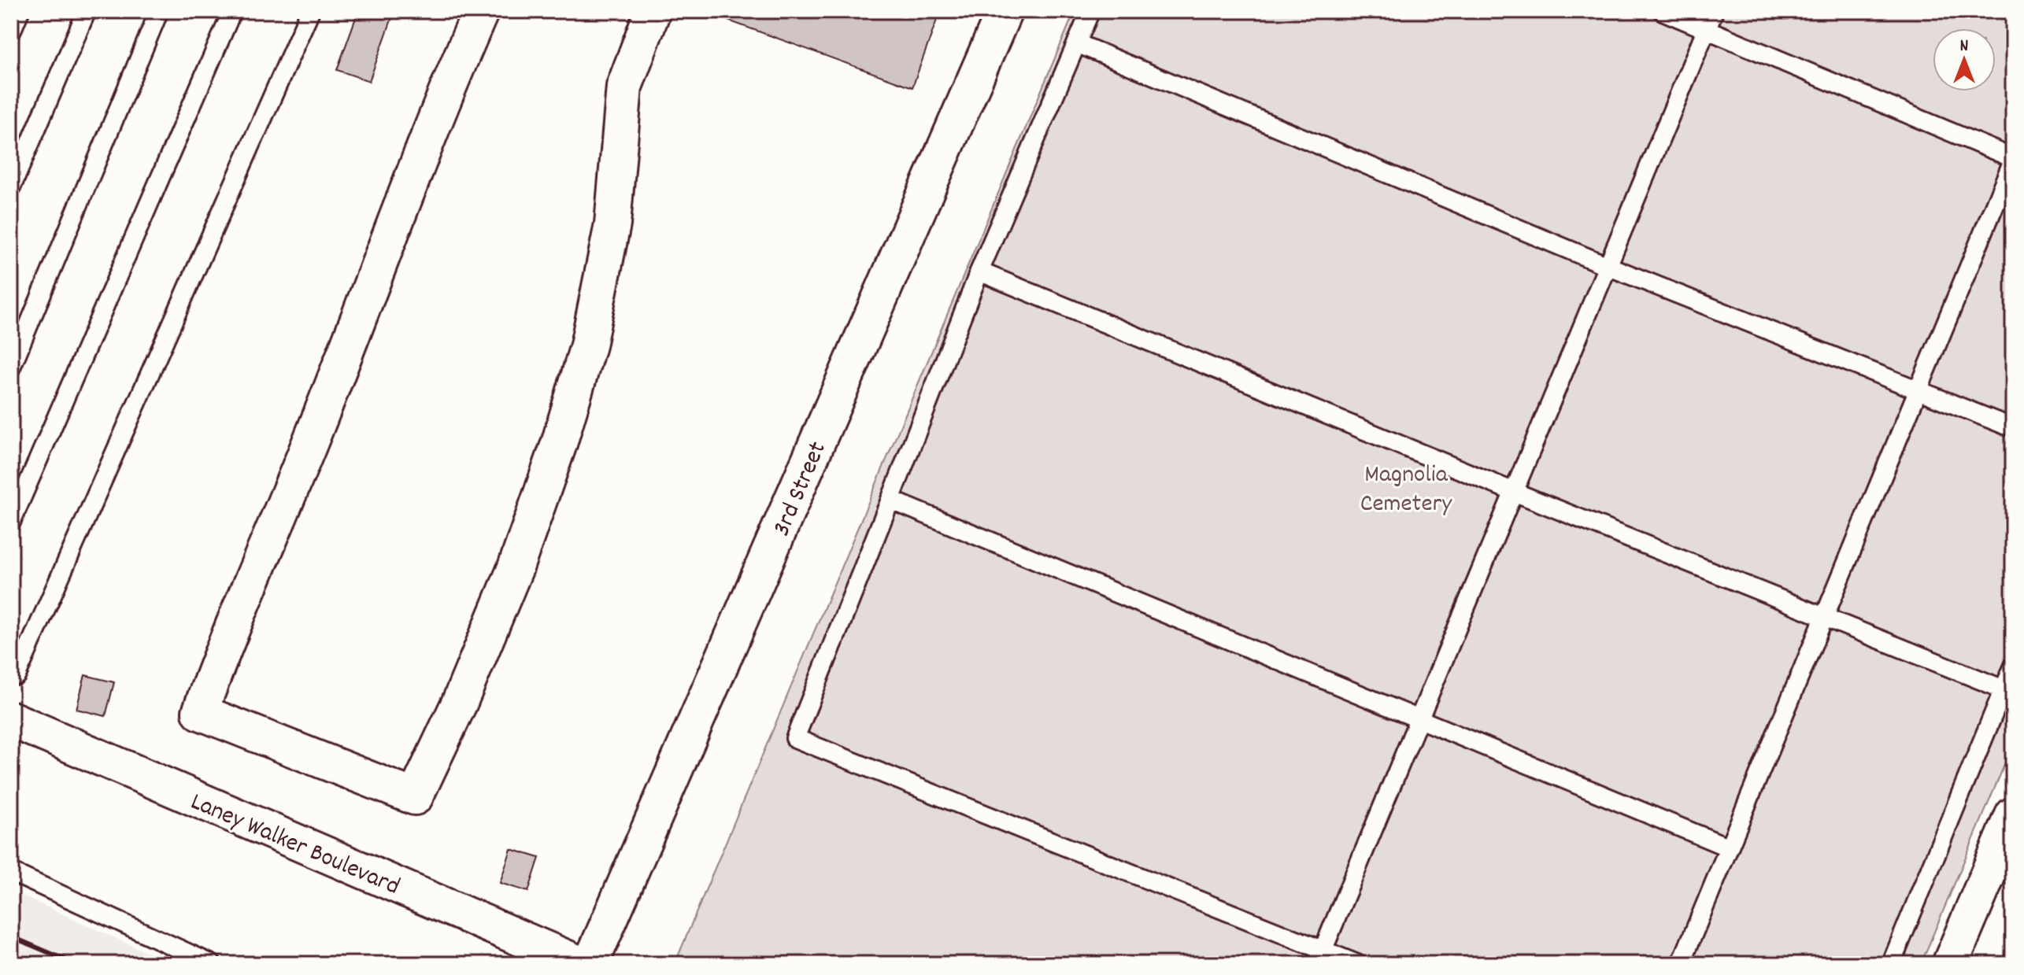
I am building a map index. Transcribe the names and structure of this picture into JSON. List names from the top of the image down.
{
  "streets": {
    "street": ["3rd Street", "Laney Walker Boulevard"]
  },
  "parks": ["Magnolia Cemetery"],
  "north": "top"
}
